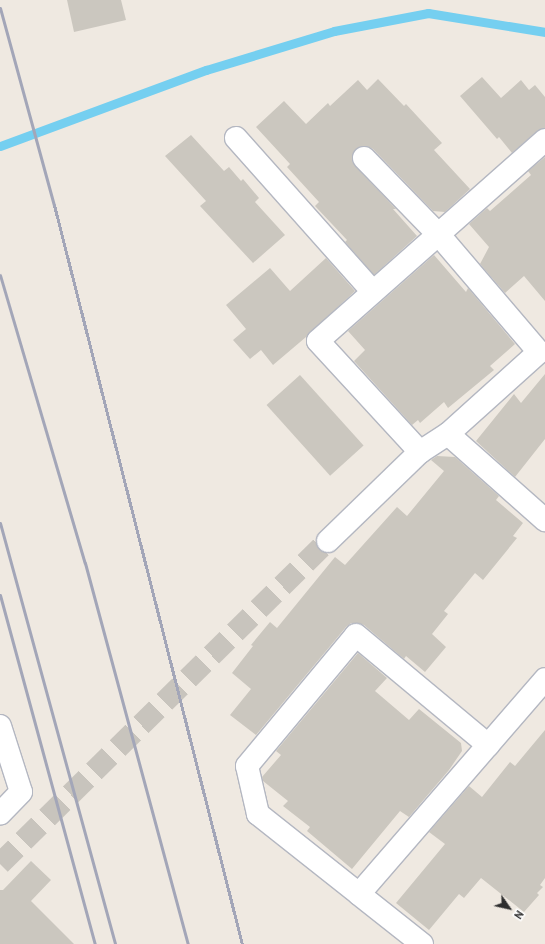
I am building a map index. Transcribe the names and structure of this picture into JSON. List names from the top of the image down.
{
  "north": "bottom right"
}
